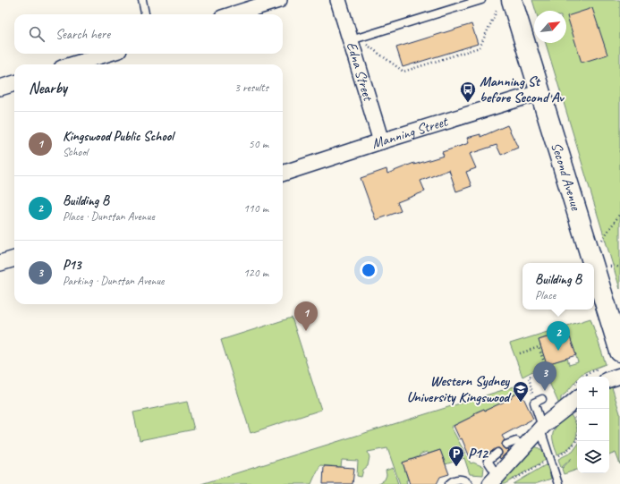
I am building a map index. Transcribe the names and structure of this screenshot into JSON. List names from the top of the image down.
{
  "streets": {
    "street": ["Edna Street", "Manning Street", "Second Avenue"]
  },
  "crossings": [
    ["Edna Street", "Manning Street"],
    ["Manning Street", "Second Avenue"]
  ],
  "places": {
    "bus stop": ["Manning St before Second Av"],
    "school or university": ["Western Sydney University Kingswood"],
    "parking": ["P12"]
  },
  "north": "top right",
  "page": {
    "search": "Search here",
    "heading": ["Nearby", "3 results"],
    "list": [
      {
        "mark": "1",
        "name": "Kingswood Public School",
        "note": "School",
        "value": "50 m"
      },
      {
        "mark": "2",
        "name": "Building B",
        "note": "Place · Dunstan Avenue",
        "value": "110 m"
      },
      {
        "mark": "3",
        "name": "P13",
        "note": "Parking · Dunstan Avenue",
        "value": "120 m"
      }
    ],
    "popup": ["Building B", "Place"],
    "pins": ["1", "2", "3"],
    "map_buttons": ["+", "−"]
  }
}
